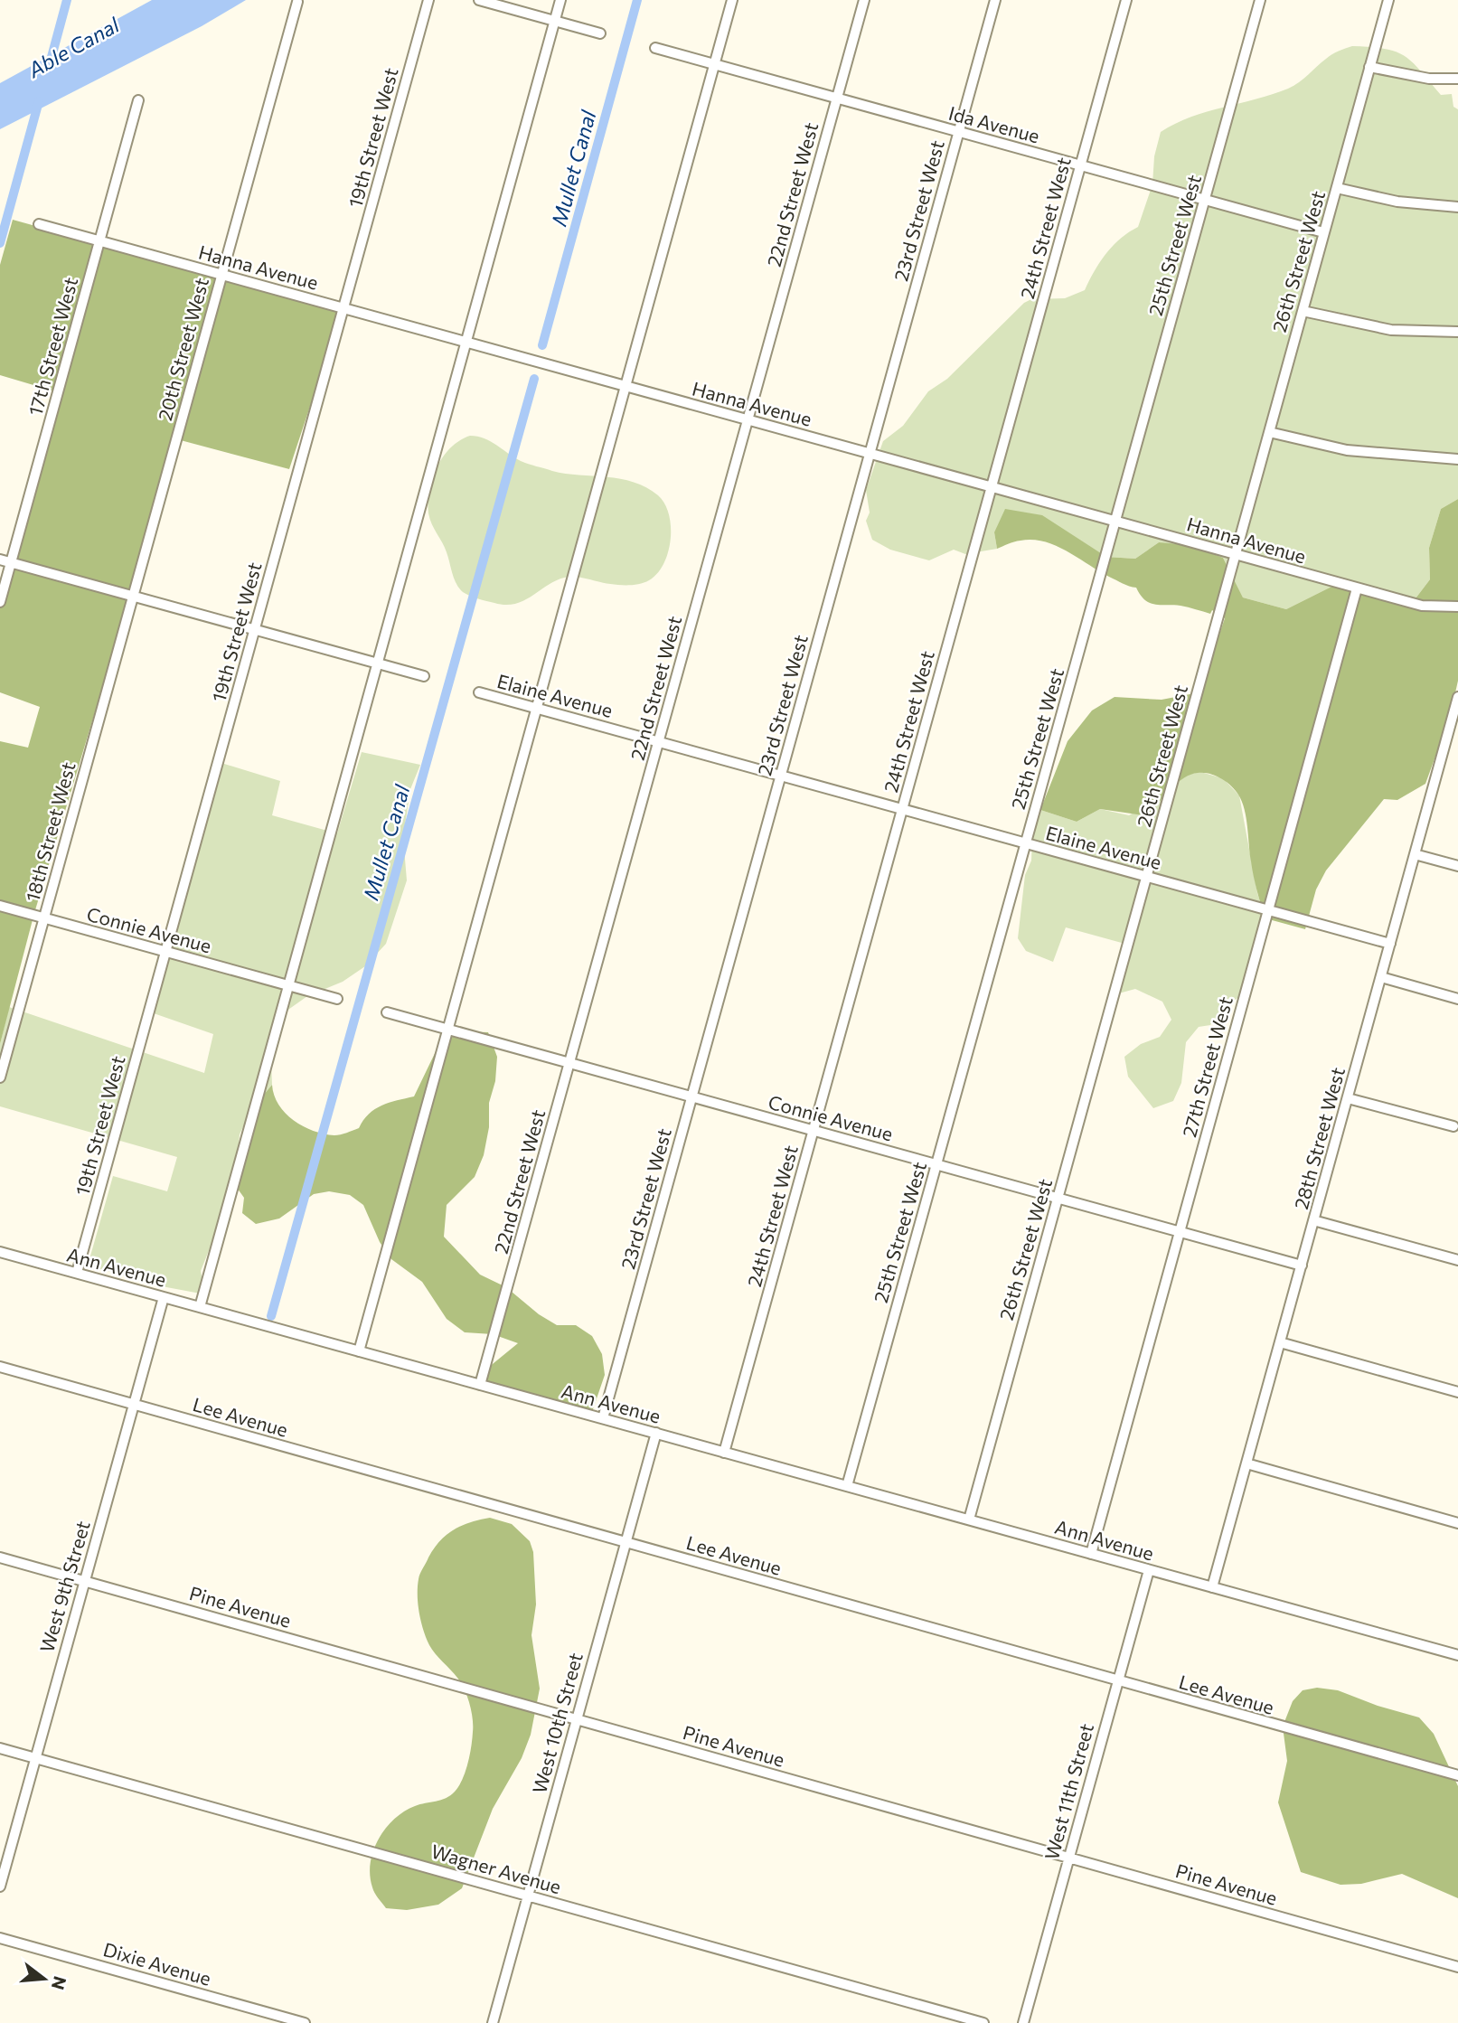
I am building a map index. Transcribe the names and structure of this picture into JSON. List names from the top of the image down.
{
  "streets": {
    "street": [
      "Ida Avenue",
      "19th Street West",
      "22nd Street West",
      "23rd Street West",
      "24th Street West",
      "25th Street West",
      "26th Street West",
      "Hanna Avenue",
      "17th Street West",
      "20th Street West",
      "Elaine Avenue",
      "18th Street West",
      "Connie Avenue",
      "27th Street West",
      "28th Street West",
      "Ann Avenue",
      "Lee Avenue",
      "West 9th Street",
      "Pine Avenue",
      "West 10th Street",
      "West 11th Street",
      "Wagner Avenue",
      "Dixie Avenue"
    ]
  },
  "crossings": [
    ["Ida Avenue", "22nd Street West"],
    ["Ida Avenue", "23rd Street West"],
    ["Ida Avenue", "24th Street West"],
    ["Ida Avenue", "25th Street West"],
    ["Ida Avenue", "26th Street West"],
    ["19th Street West", "Hanna Avenue"],
    ["19th Street West", "Connie Avenue"],
    ["19th Street West", "Ann Avenue"],
    ["22nd Street West", "Hanna Avenue"],
    ["22nd Street West", "Elaine Avenue"],
    ["22nd Street West", "Connie Avenue"],
    ["22nd Street West", "Ann Avenue"],
    ["23rd Street West", "Hanna Avenue"],
    ["23rd Street West", "Elaine Avenue"],
    ["23rd Street West", "Connie Avenue"],
    ["23rd Street West", "Ann Avenue"],
    ["24th Street West", "Hanna Avenue"],
    ["24th Street West", "Elaine Avenue"],
    ["24th Street West", "Connie Avenue"],
    ["24th Street West", "Ann Avenue"],
    ["25th Street West", "Hanna Avenue"],
    ["25th Street West", "Elaine Avenue"],
    ["25th Street West", "Connie Avenue"],
    ["25th Street West", "Ann Avenue"],
    ["26th Street West", "Hanna Avenue"],
    ["26th Street West", "Elaine Avenue"],
    ["26th Street West", "Connie Avenue"],
    ["26th Street West", "Ann Avenue"],
    ["Hanna Avenue", "17th Street West"],
    ["Hanna Avenue", "20th Street West"],
    ["Hanna Avenue", "27th Street West"],
    ["20th Street West", "18th Street West"],
    ["Elaine Avenue", "27th Street West"],
    ["Elaine Avenue", "28th Street West"],
    ["18th Street West", "Connie Avenue"],
    ["Connie Avenue", "27th Street West"],
    ["Connie Avenue", "28th Street West"],
    ["27th Street West", "Ann Avenue"],
    ["28th Street West", "Ann Avenue"],
    ["Ann Avenue", "West 9th Street"],
    ["Ann Avenue", "West 10th Street"],
    ["Ann Avenue", "West 11th Street"],
    ["Lee Avenue", "West 9th Street"],
    ["Lee Avenue", "West 10th Street"],
    ["Lee Avenue", "West 11th Street"],
    ["West 9th Street", "Pine Avenue"],
    ["West 9th Street", "Wagner Avenue"],
    ["Pine Avenue", "West 10th Street"],
    ["Pine Avenue", "West 11th Street"],
    ["West 10th Street", "Wagner Avenue"]
  ],
  "water": ["Able Canal", "Mullet Canal"],
  "north": "right"
}
